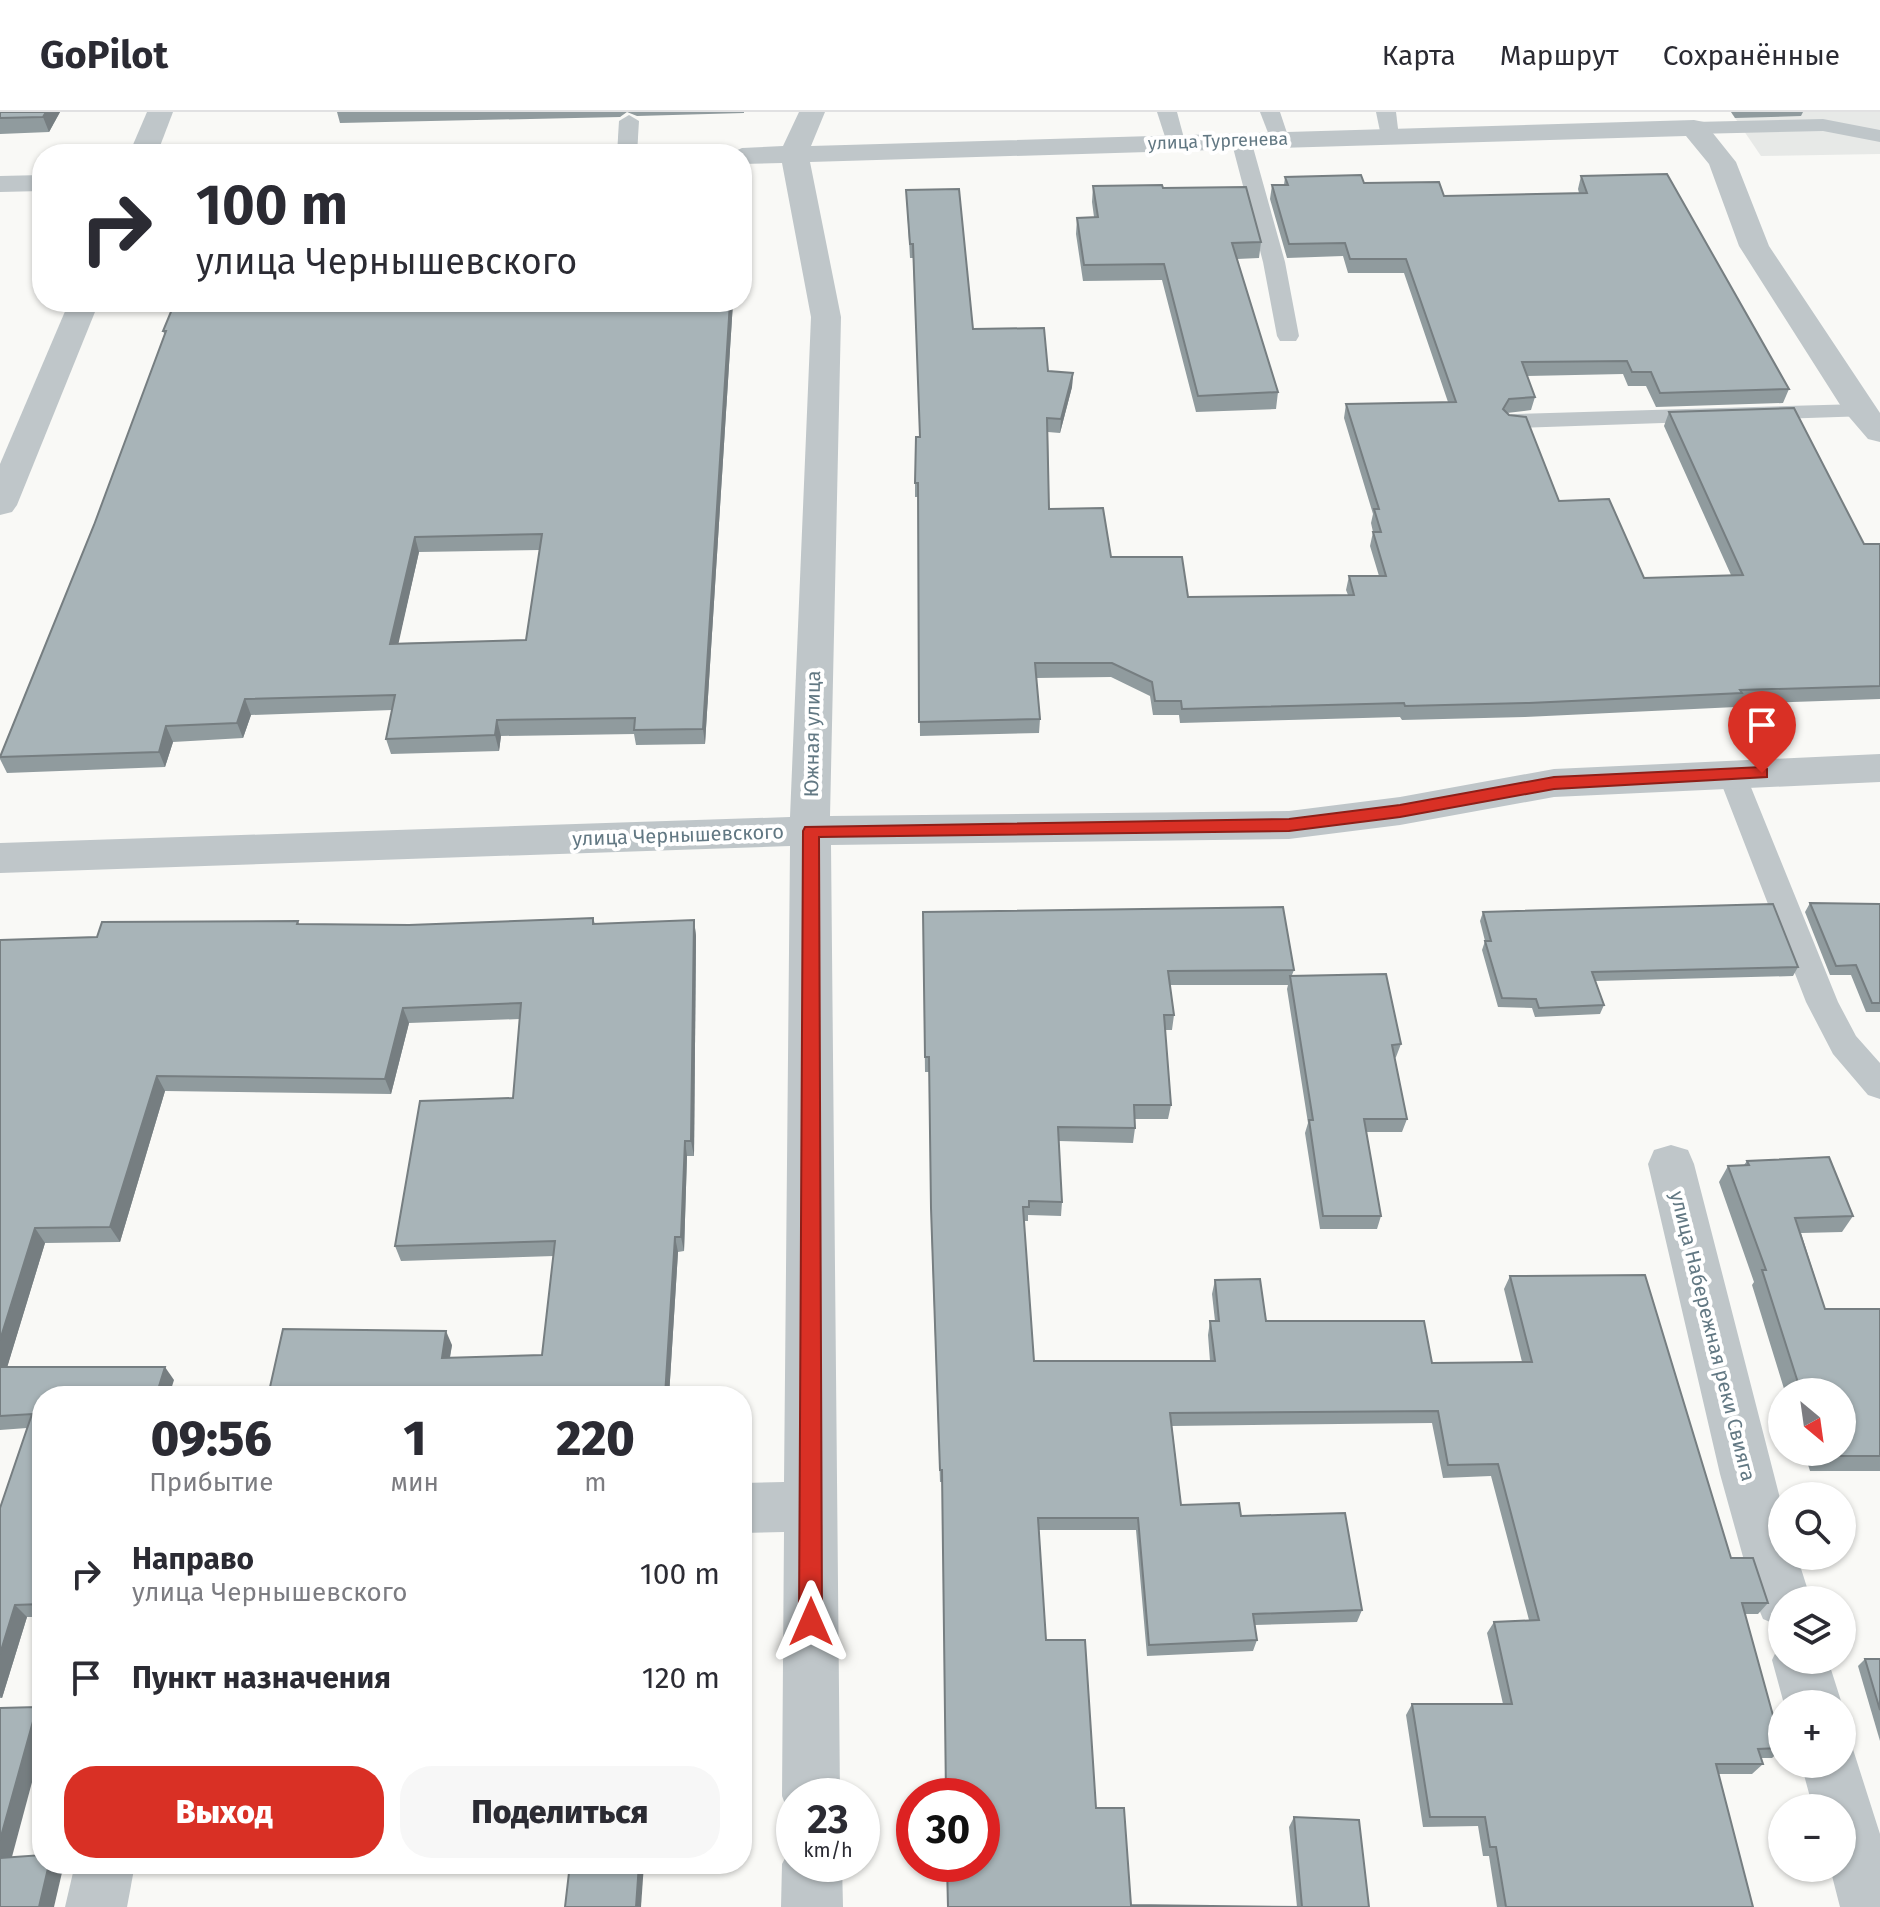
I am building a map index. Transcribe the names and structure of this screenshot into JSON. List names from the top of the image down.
{
  "streets": {
    "street": [
      "улица Тургенева",
      "Южная улица",
      "улица Чернышевского",
      "улица Набережная реки Свияга"
    ]
  },
  "crossings": [
    ["улица Тургенева", "Южная улица"],
    ["Южная улица", "улица Чернышевского"]
  ],
  "north": "bottom right",
  "page": {
    "header": "GoPilot",
    "nav": ["Карта", "Маршрут", "Сохранённые"],
    "turn": ["100 m", "улица Чернышевского"],
    "map_buttons": ["+", "−"],
    "eta": [
      "09:56",
      "Прибытие",
      "1",
      "мин",
      "220",
      "m"
    ],
    "list": [
      {
        "name": "Направо",
        "note": "улица Чернышевского",
        "value": "100 m"
      },
      {
        "name": "Пункт назначения",
        "value": "120 m"
      }
    ],
    "buttons": ["Выход", "Поделиться"],
    "speed": "23 km/h",
    "limit": "30"
  }
}
